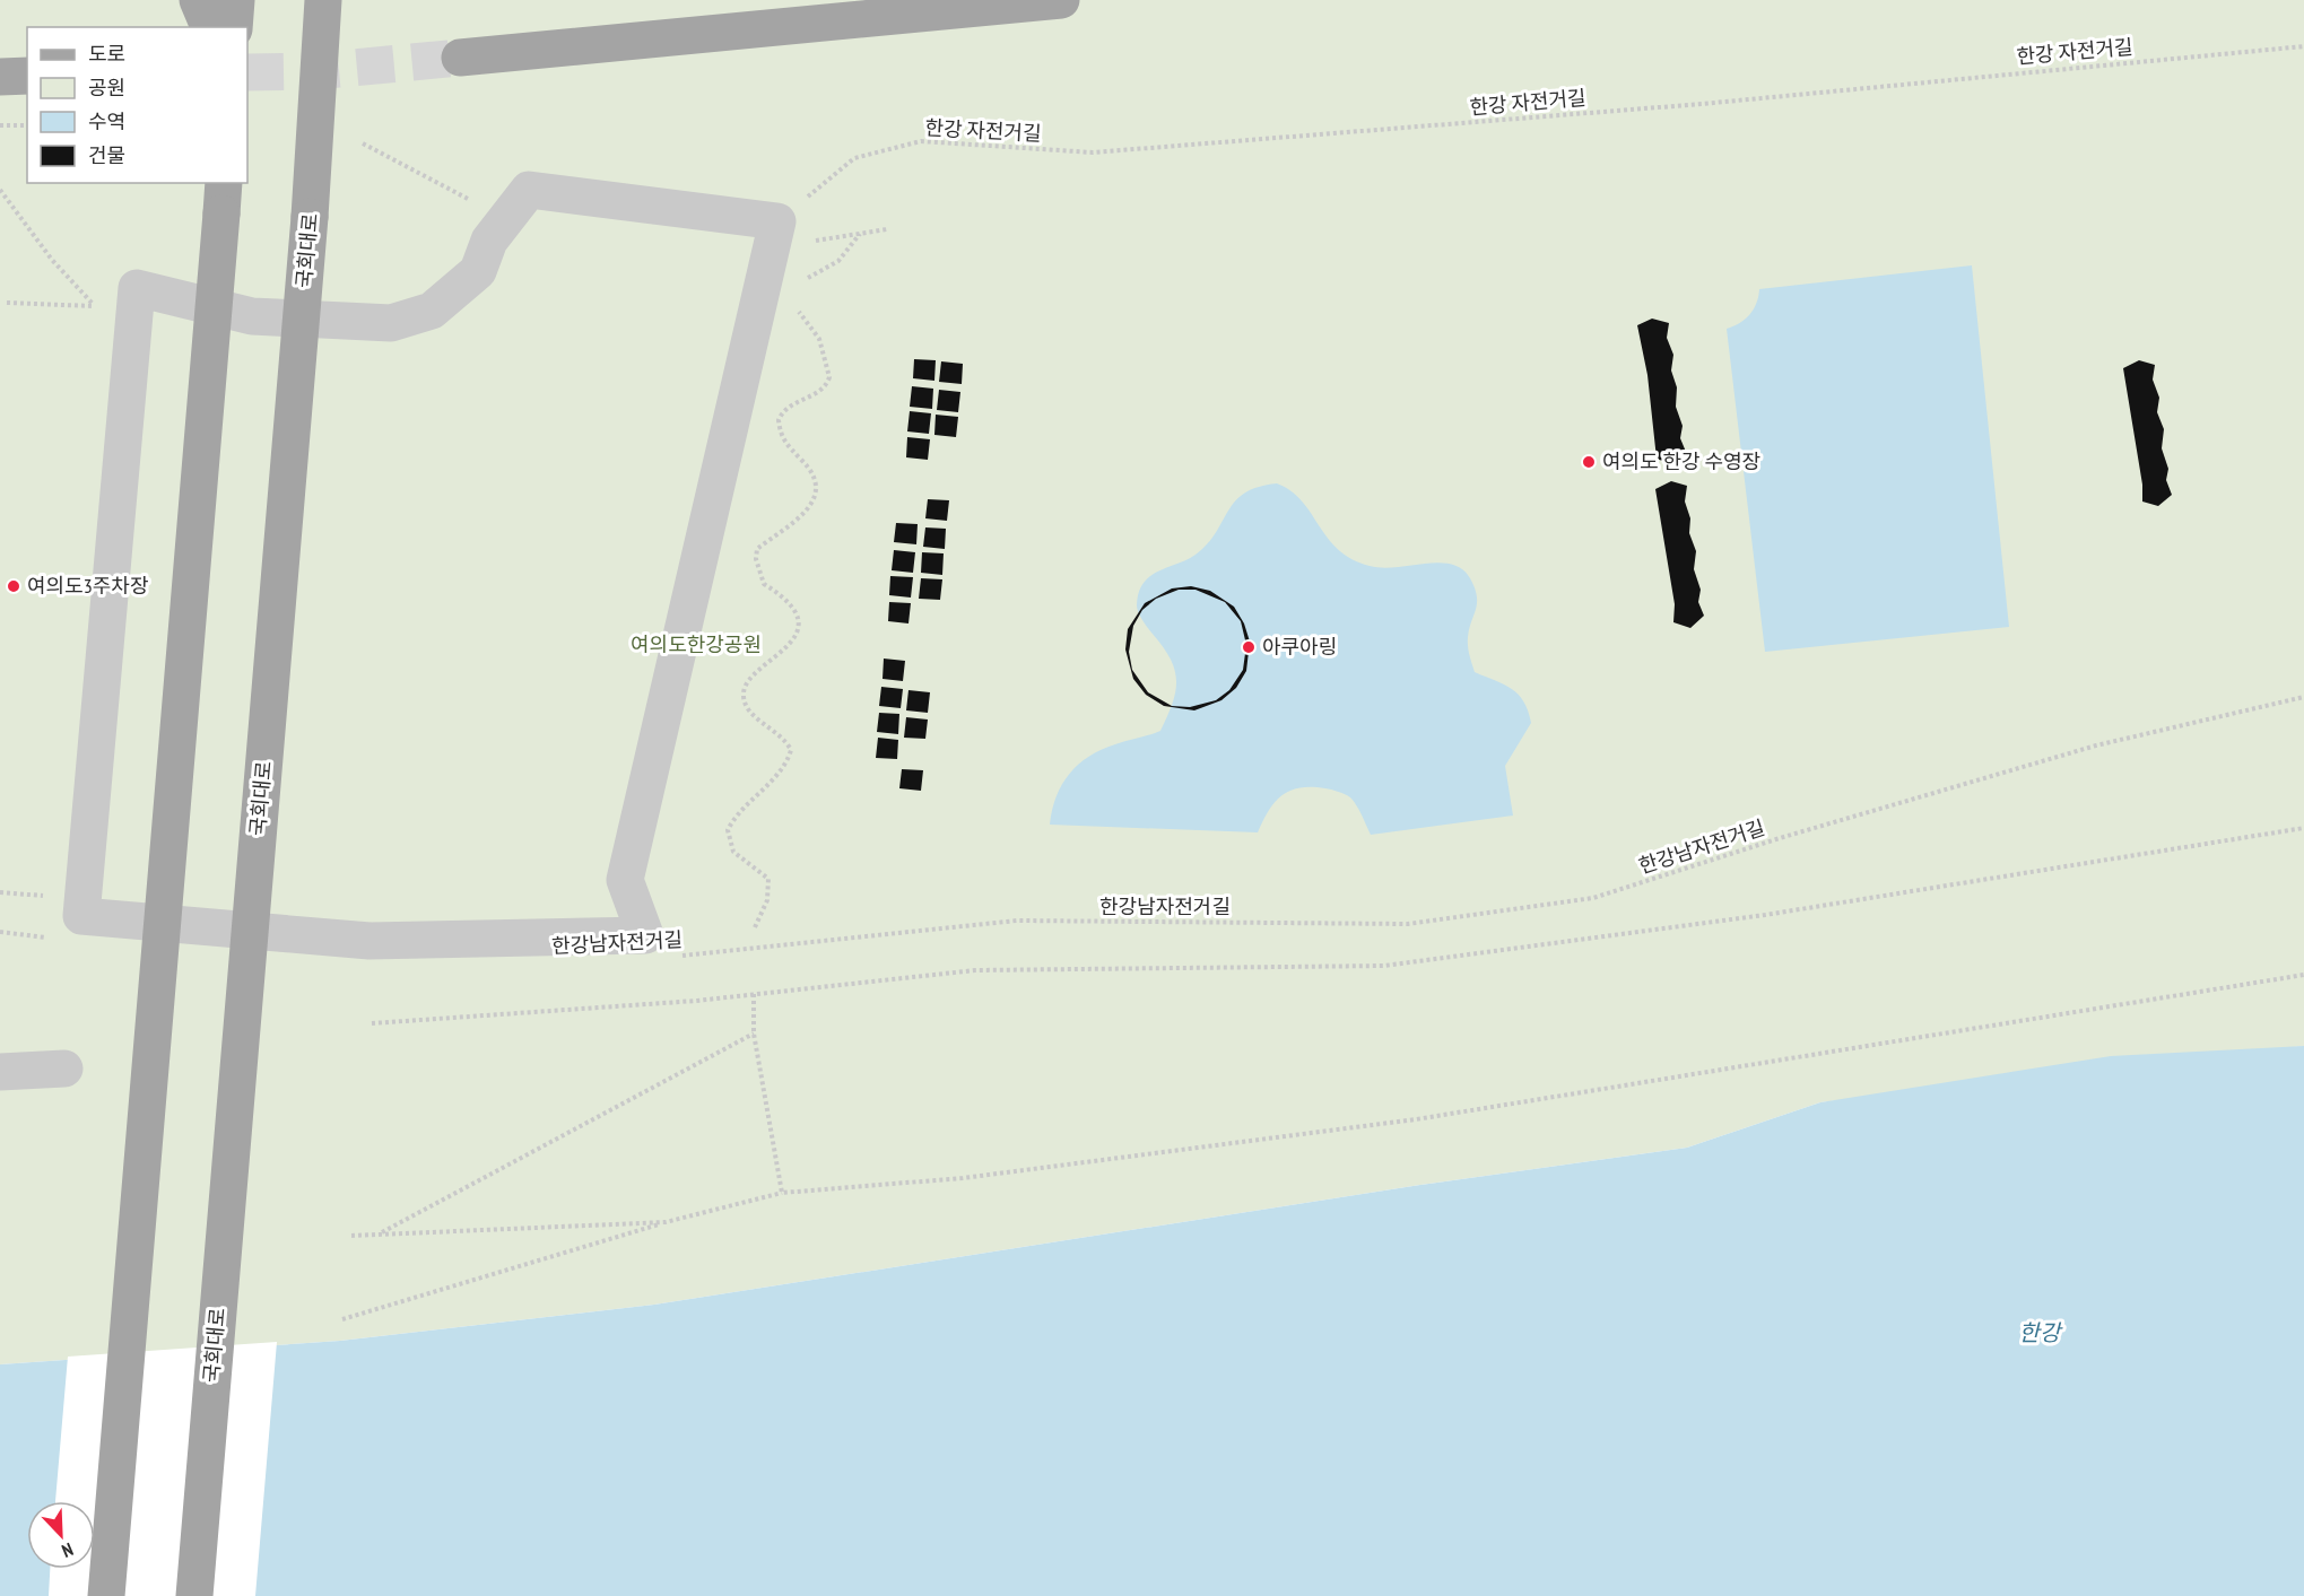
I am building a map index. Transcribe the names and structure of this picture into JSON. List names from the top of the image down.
{
  "streets": {
    "main road": ["국회대로"],
    "path": ["한강 자전거길", "한강남자전거길"]
  },
  "water": ["한강"],
  "parks": ["여의도한강공원"],
  "places": ["여의도 한강 수영장", "여의도3주차장", "아쿠아링"],
  "legend": [
    "도로",
    "공원",
    "수역",
    "건물"
  ],
  "north": "bottom right"
}
